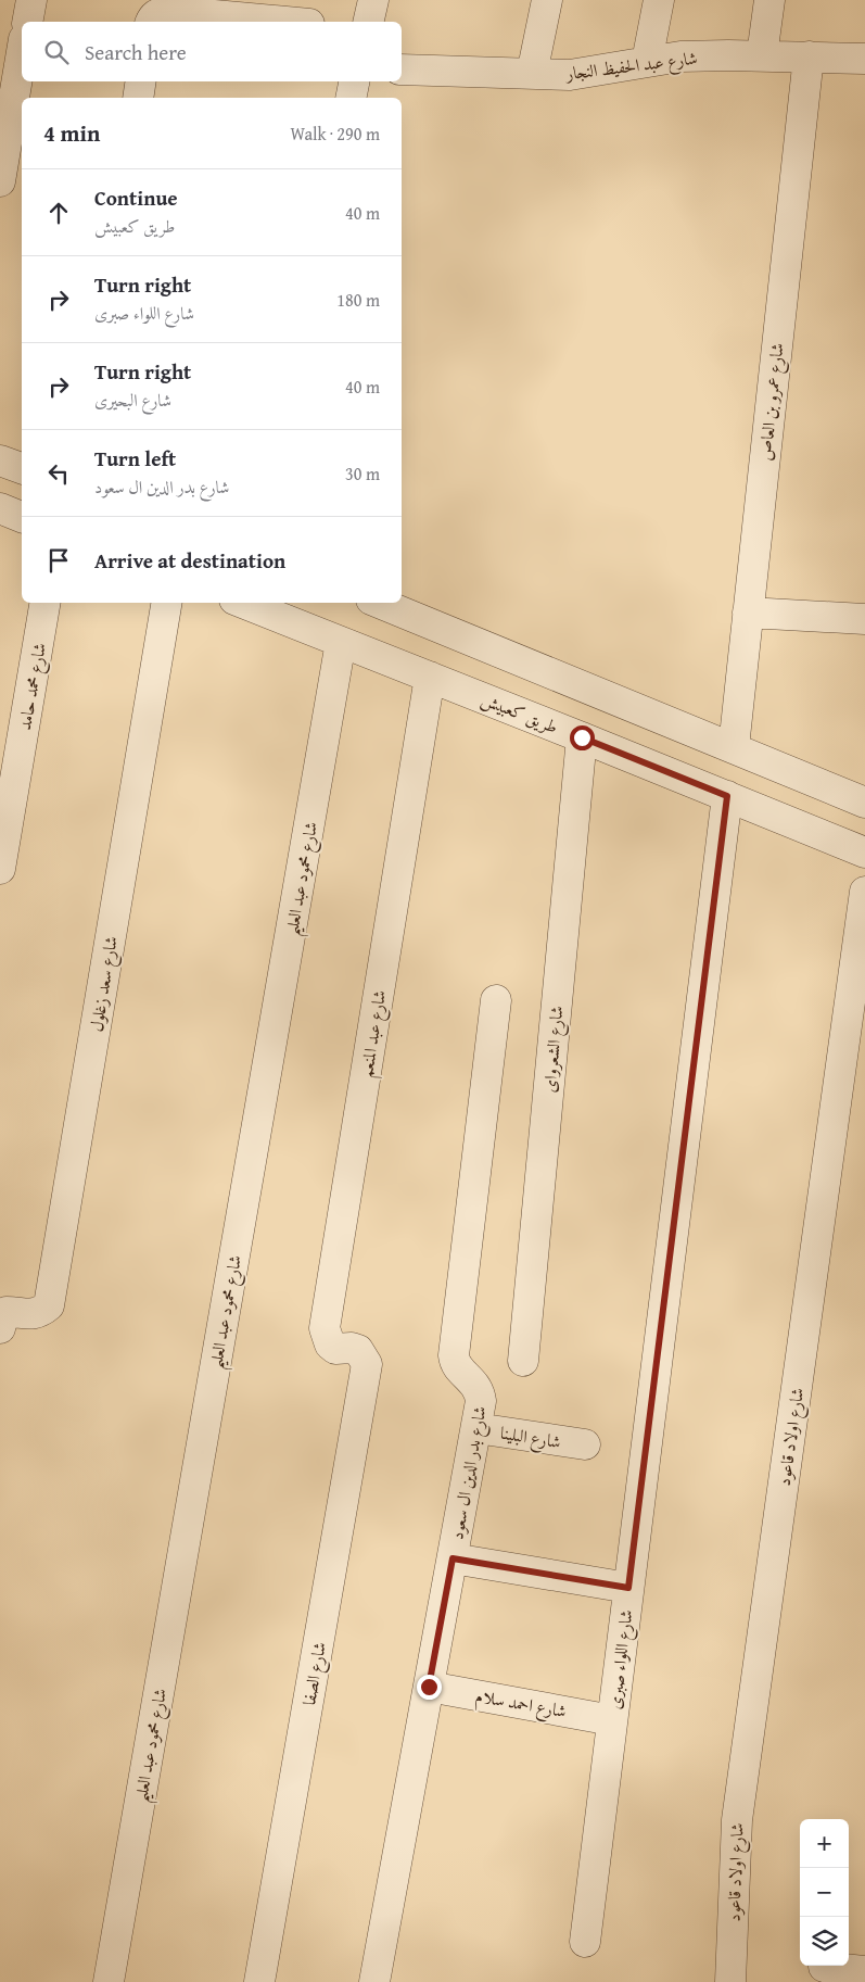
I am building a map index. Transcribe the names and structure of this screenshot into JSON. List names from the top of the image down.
{
  "streets": {
    "street": [
      "شارع عبد الحفيظ النجار",
      "شارع عمرو بن العاص",
      "شارع محمد حامد",
      "طريق كعبيش",
      "شارع محمود عبد العليم",
      "شارع سعد زغلول",
      "شارع عبد المنعم",
      "شارع الشعرواى",
      "شارع البلينا",
      "شارع اولاد قاعود",
      "شارع بدر الدين ال سعود",
      "شارع اللواء صبرى",
      "شارع الصفا",
      "شارع احمد سلام"
    ]
  },
  "crossings": [
    ["شارع عبد الحفيظ النجار", "شارع عمرو بن العاص"],
    ["طريق كعبيش", "شارع محمود عبد العليم"],
    ["طريق كعبيش", "شارع عبد المنعم"],
    ["طريق كعبيش", "شارع الشعرواى"],
    ["طريق كعبيش", "شارع اللواء صبرى"],
    ["شارع عبد المنعم", "شارع الصفا"],
    ["شارع البلينا", "شارع بدر الدين ال سعود"],
    ["شارع بدر الدين ال سعود", "شارع احمد سلام"],
    ["شارع اللواء صبرى", "شارع احمد سلام"]
  ],
  "page": {
    "search": "Search here",
    "heading": ["4 min", "Walk · 290 m"],
    "list": [
      ["Continue", "طريق كعبيش", "40 m"],
      ["Turn right", "شارع اللواء صبرى", "180 m"],
      ["Turn right", "شارع البحيرى", "40 m"],
      ["Turn left", "شارع بدر الدين ال سعود", "30 m"],
      "Arrive at destination"
    ],
    "map_buttons": ["+", "−"]
  }
}
